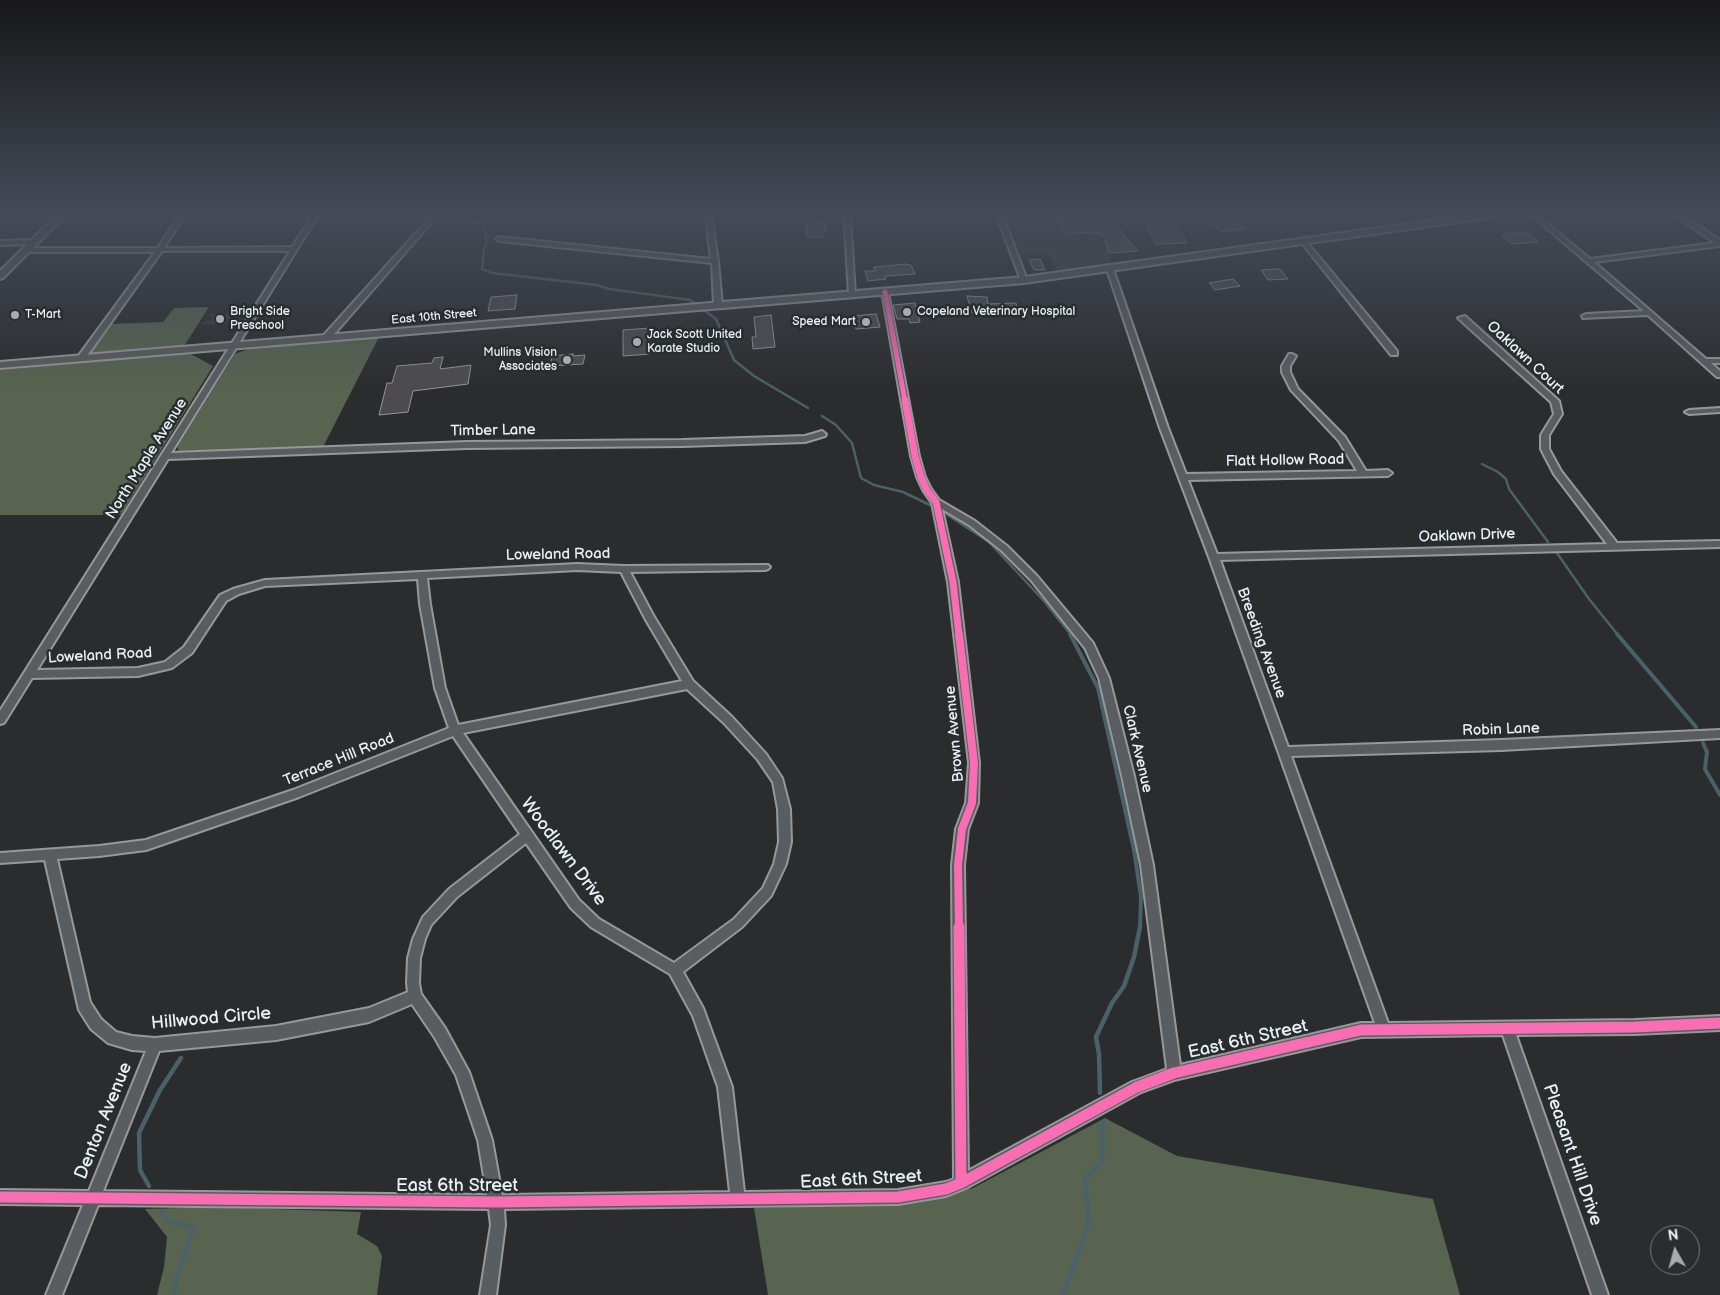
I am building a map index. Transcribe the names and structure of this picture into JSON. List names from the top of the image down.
{
  "streets": {
    "main road": ["East 10th Street"],
    "street": [
      "Oaklawn Court",
      "Timber Lane",
      "North Maple Avenue",
      "Flatt Hollow Road",
      "Oaklawn Drive",
      "Loweland Road",
      "Breeding Avenue",
      "Robin Lane",
      "Brown Avenue",
      "Clark Avenue",
      "Terrace Hill Road",
      "Woodlawn Drive",
      "Hillwood Circle",
      "East 6th Street",
      "Denton Avenue",
      "Pleasant Hill Drive"
    ]
  },
  "crossings": [
    ["East 10th Street", "North Maple Avenue"],
    ["East 10th Street", "Brown Avenue"],
    ["Oaklawn Court", "Oaklawn Drive"],
    ["Timber Lane", "North Maple Avenue"],
    ["North Maple Avenue", "Loweland Road"],
    ["Flatt Hollow Road", "Breeding Avenue"],
    ["Oaklawn Drive", "Breeding Avenue"],
    ["Loweland Road", "Terrace Hill Road"],
    ["Loweland Road", "Woodlawn Drive"],
    ["Breeding Avenue", "Robin Lane"],
    ["Breeding Avenue", "East 6th Street"],
    ["Brown Avenue", "Clark Avenue"],
    ["Brown Avenue", "East 6th Street"],
    ["Clark Avenue", "East 6th Street"],
    ["Terrace Hill Road", "Woodlawn Drive"],
    ["Terrace Hill Road", "Hillwood Circle"],
    ["Hillwood Circle", "Denton Avenue"],
    ["East 6th Street", "Denton Avenue"],
    ["East 6th Street", "Pleasant Hill Drive"]
  ],
  "places": [
    "Copeland Veterinary Hospital",
    "T-Mart",
    "Bright Side Preschool",
    "Speed Mart",
    "Jack Scott United Karate Studio",
    "Mullins Vision Associates"
  ],
  "north": "top"
}
